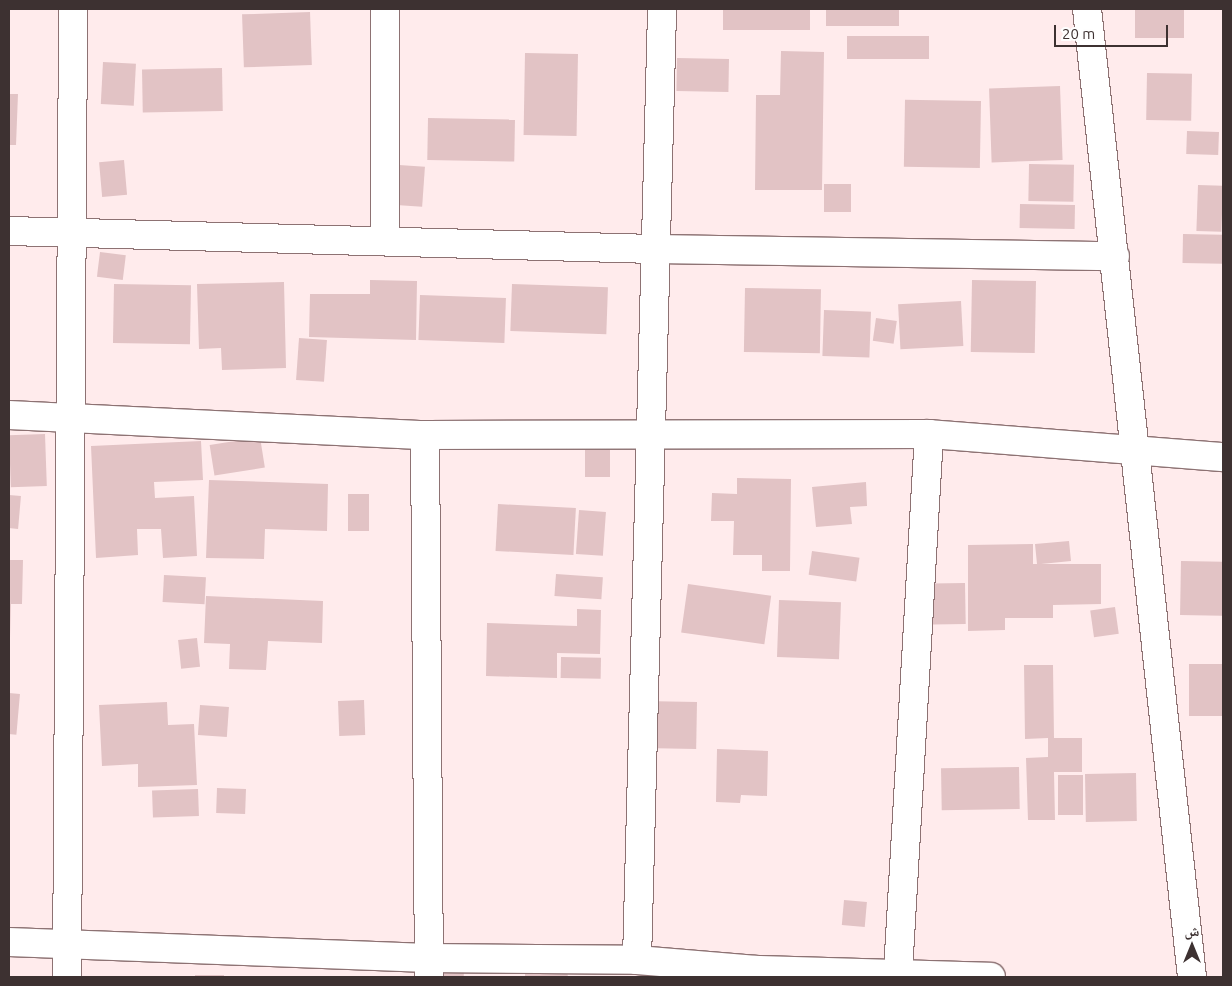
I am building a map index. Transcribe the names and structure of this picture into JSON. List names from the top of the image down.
{
  "scale_bar": "20 m",
  "north": "top"
}
